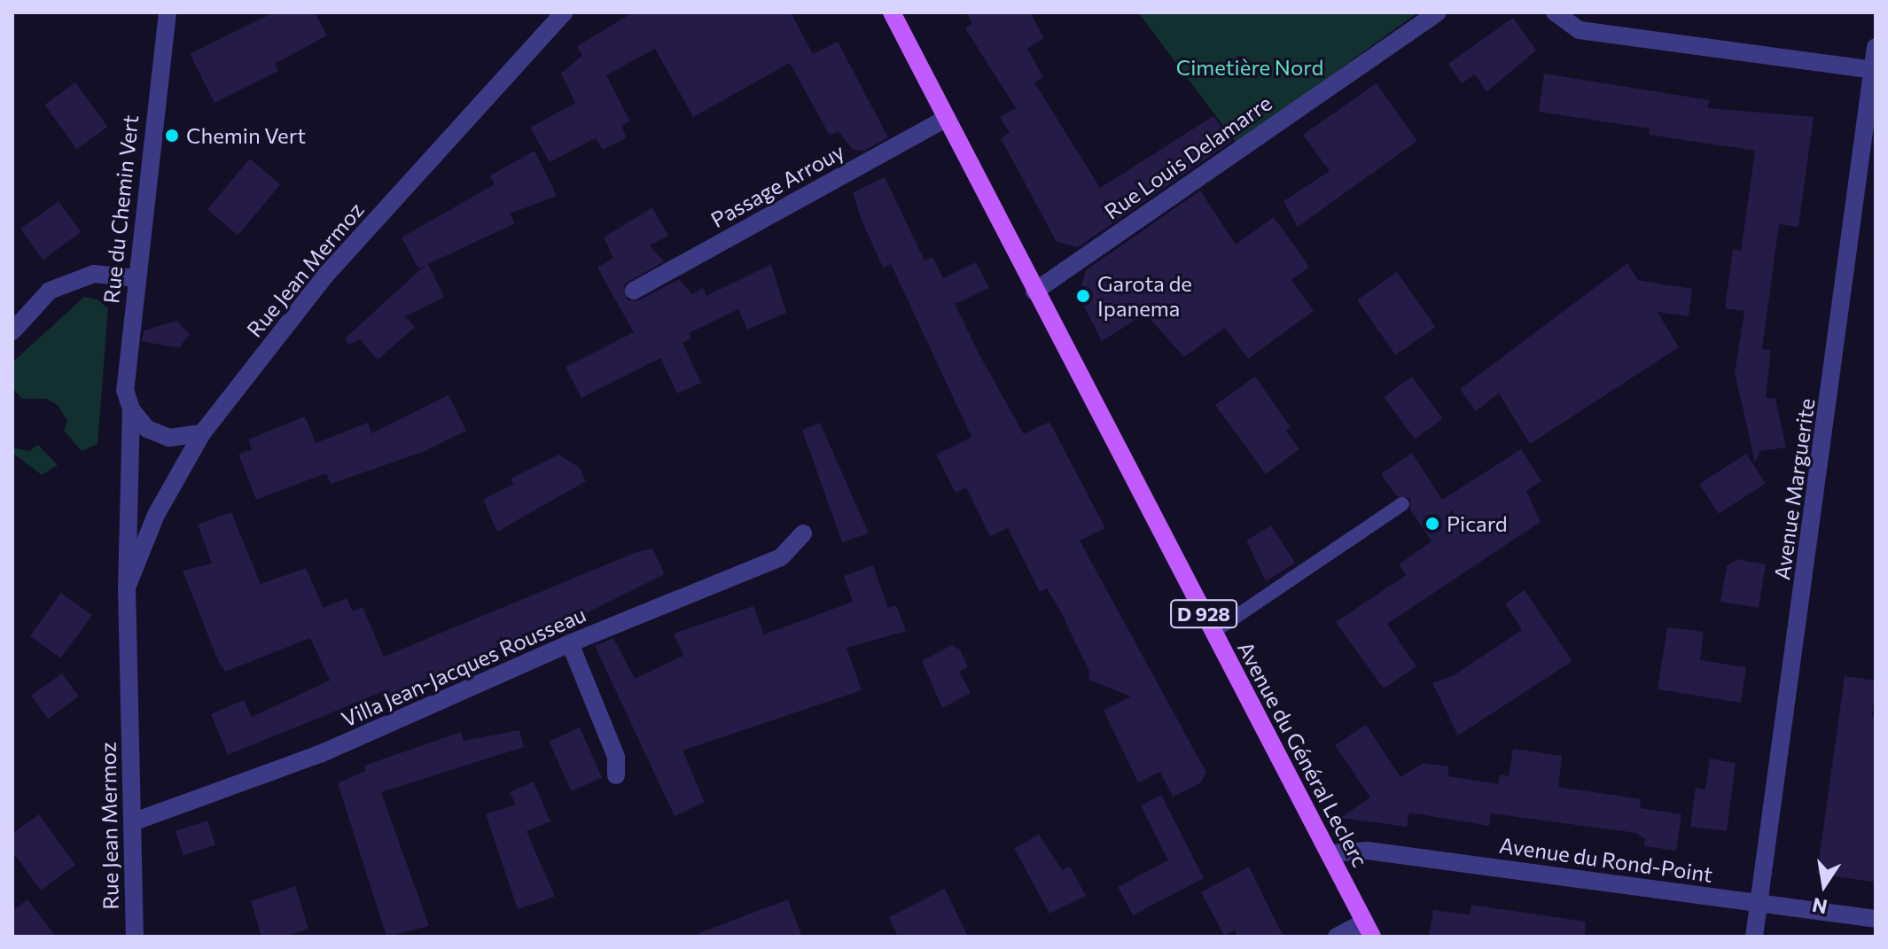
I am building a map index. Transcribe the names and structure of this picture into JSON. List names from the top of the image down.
{
  "streets": {
    "main road": ["D 928", "Avenue du Général Leclerc"],
    "street": [
      "Rue Louis Delamarre",
      "Passage Arrouy",
      "Rue du Chemin Vert",
      "Rue Jean Mermoz",
      "Avenue Marguerite",
      "Villa Jean-Jacques Rousseau",
      "Avenue du Rond-Point"
    ]
  },
  "crossings": [
    ["Rue Louis Delamarre", "D 928"],
    ["Rue Louis Delamarre", "Avenue du Général Leclerc"],
    ["Passage Arrouy", "D 928"],
    ["Rue du Chemin Vert", "Rue Jean Mermoz"],
    ["Rue Jean Mermoz", "Villa Jean-Jacques Rousseau"],
    ["Avenue Marguerite", "Avenue du Rond-Point"],
    ["D 928", "Avenue du Général Leclerc"],
    ["Avenue du Général Leclerc", "Avenue du Rond-Point"]
  ],
  "parks": ["Cimetière Nord"],
  "places": ["Chemin Vert", "Garota de Ipanema", "Picard"],
  "north": "bottom"
}
